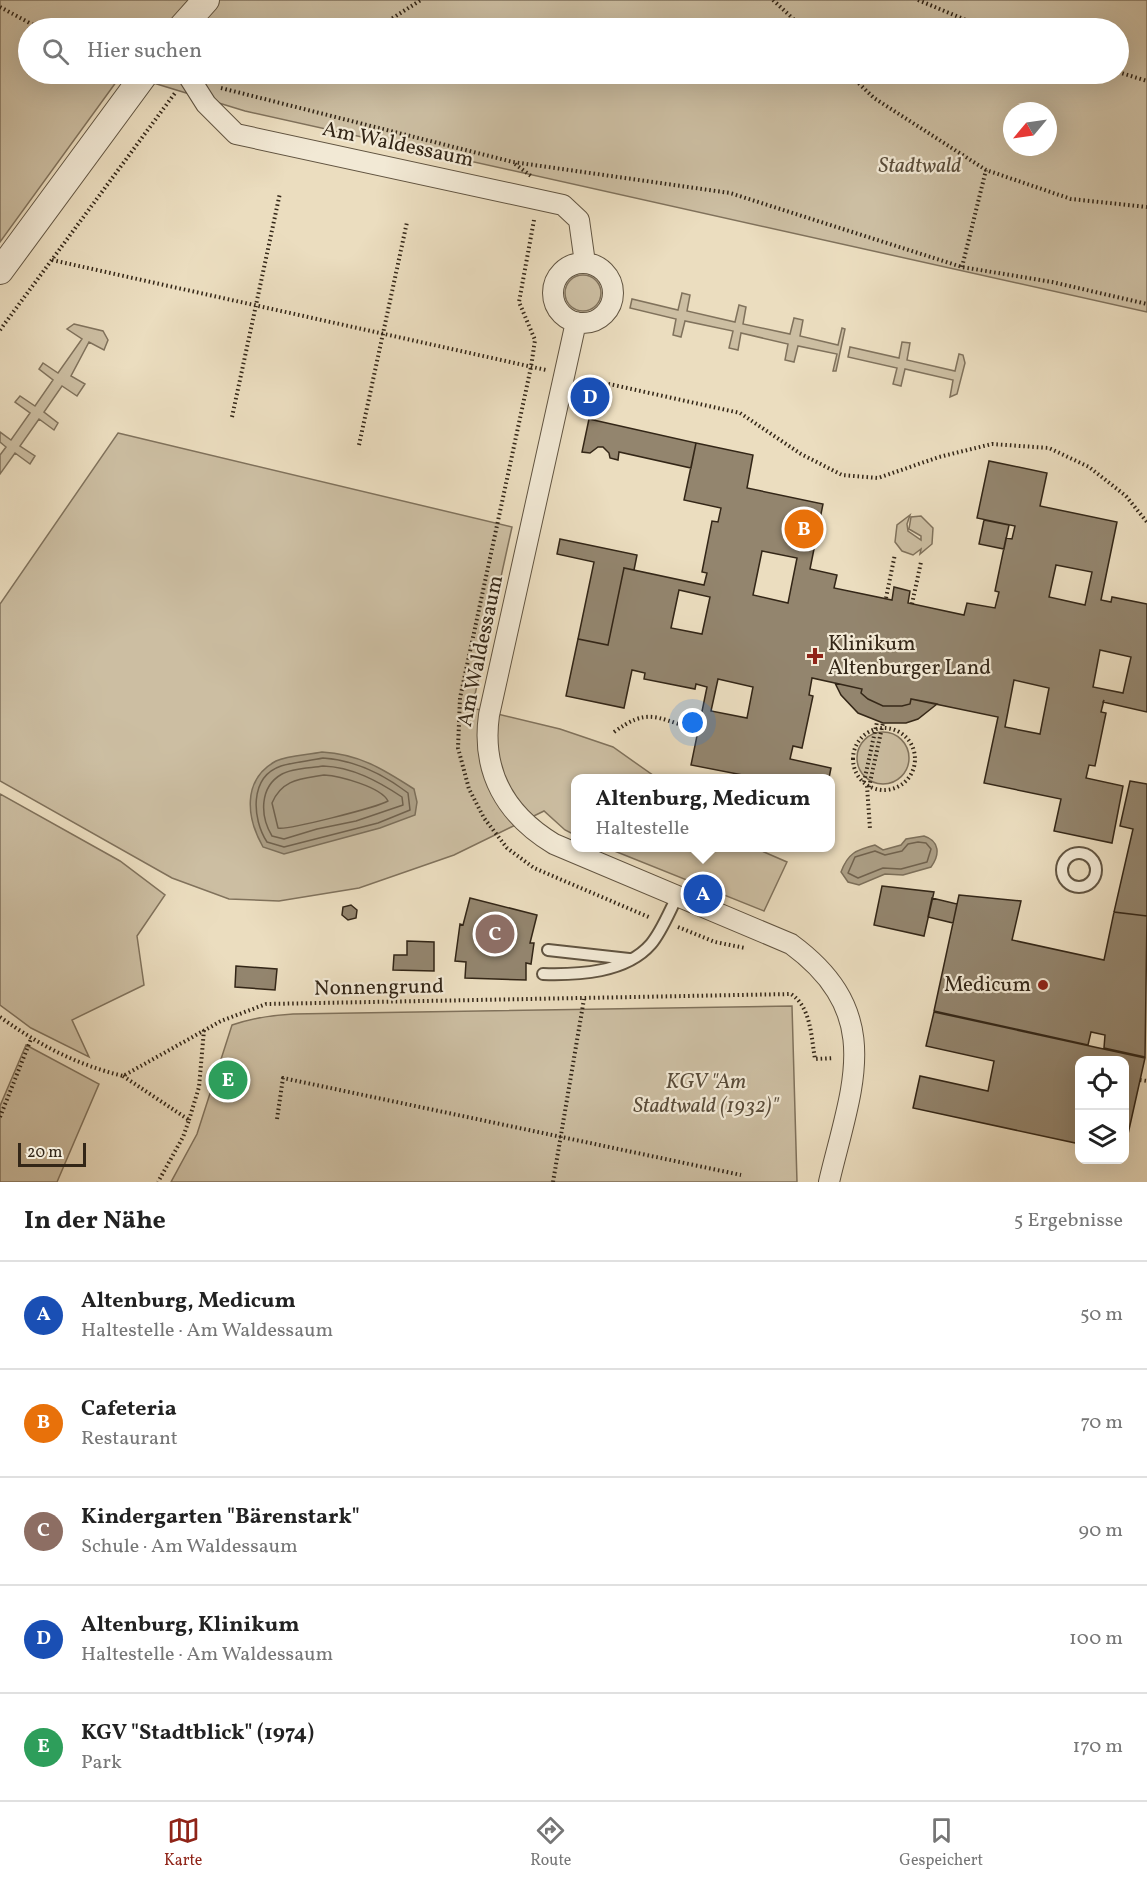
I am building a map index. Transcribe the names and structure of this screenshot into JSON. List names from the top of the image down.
{
  "streets": {
    "street": ["Am Waldessaum"],
    "path": ["Nonnengrund"]
  },
  "parks": ["Stadtwald", "KGV \"Am Stadtwald (1932)\""],
  "places": {
    "health": ["Klinikum Altenburger Land"],
    "other": ["Medicum"]
  },
  "scale_bar": "20 m",
  "north": "bottom left",
  "page": {
    "search": "Hier suchen",
    "pins": [
      "D",
      "B",
      "A",
      "C",
      "E"
    ],
    "popup": ["Altenburg, Medicum", "Haltestelle"],
    "scale": "20 m",
    "heading": ["In der Nähe", "5 Ergebnisse"],
    "list": [
      {
        "mark": "A",
        "name": "Altenburg, Medicum",
        "note": "Haltestelle · Am Waldessaum",
        "value": "50 m"
      },
      {
        "mark": "B",
        "name": "Cafeteria",
        "note": "Restaurant",
        "value": "70 m"
      },
      {
        "mark": "C",
        "name": "Kindergarten \"Bärenstark\"",
        "note": "Schule · Am Waldessaum",
        "value": "90 m"
      },
      {
        "mark": "D",
        "name": "Altenburg, Klinikum",
        "note": "Haltestelle · Am Waldessaum",
        "value": "100 m"
      },
      {
        "mark": "E",
        "name": "KGV \"Stadtblick\" (1974)",
        "note": "Park",
        "value": "170 m"
      }
    ],
    "nav": ["Karte", "Route", "Gespeichert"]
  }
}
